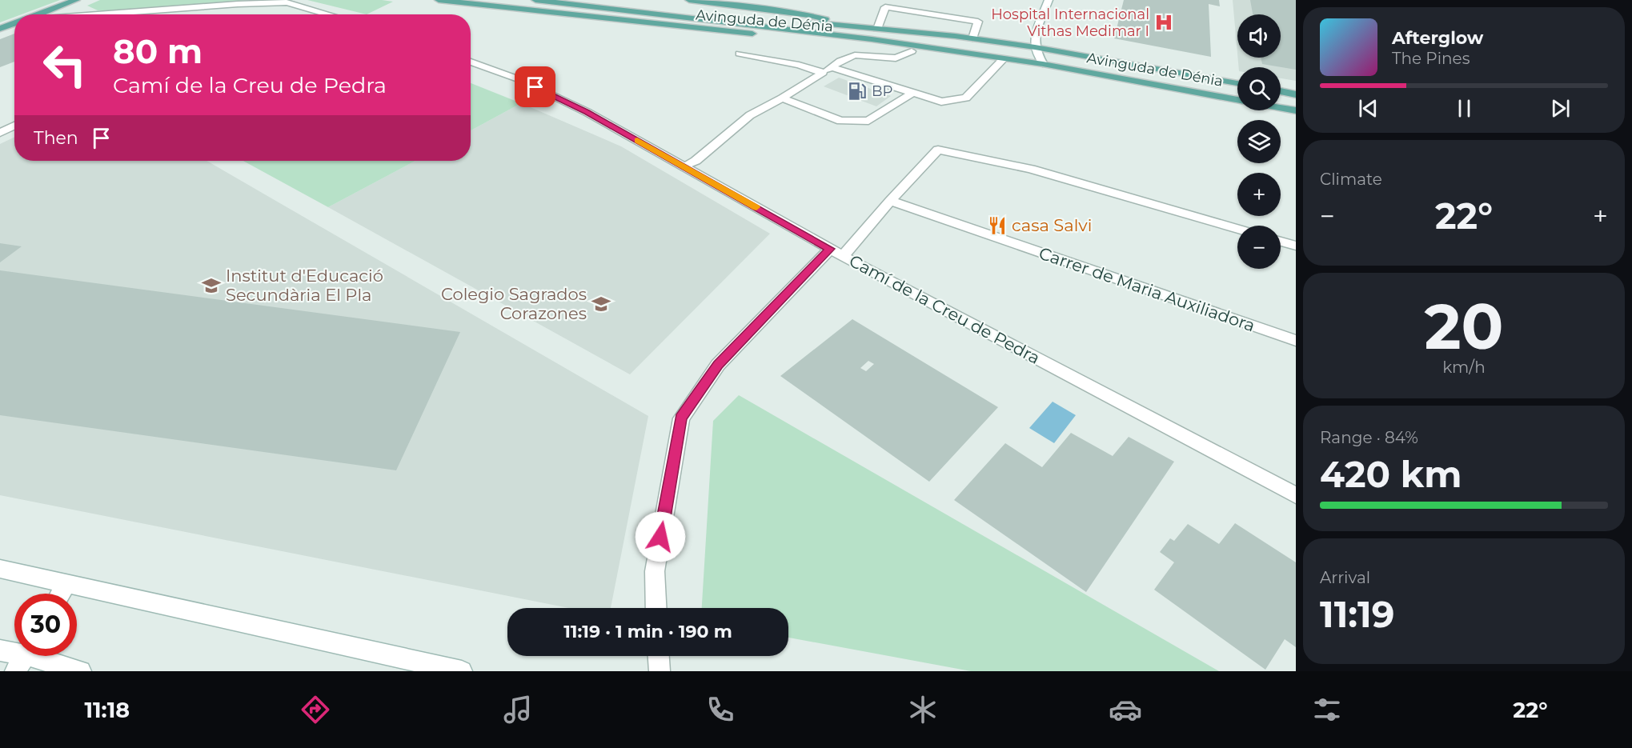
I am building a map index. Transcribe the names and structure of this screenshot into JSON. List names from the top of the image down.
{
  "streets": {
    "main road": ["Avinguda de Dénia"],
    "street": ["Carrer de Maria Auxiliadora", "Camí de la Creu de Pedra"]
  },
  "places": {
    "hospital": ["Hospital Internacional Vithas Medimar I"],
    "fuel station": ["BP"],
    "restaurant": ["casa Salvi"],
    "school or university": ["Institut d'Educació Secundària El Pla", "Colegio Sagrados Corazones"]
  },
  "page": {
    "map_buttons": ["+", "−"],
    "turn": ["80 m", "Camí de la Creu de Pedra"],
    "song": ["Afterglow", "The Pines"],
    "then": "Then",
    "tile": [
      "Climate",
      ["20", "km/h"],
      ["Range · 84%", "420 km"],
      ["Arrival", "11:19"]
    ],
    "heat": ["−", "22°", "+"],
    "limit": "30",
    "trip": "11:19 · 1 min · 190 m",
    "tabs": ["11:18", "22°"]
  }
}
